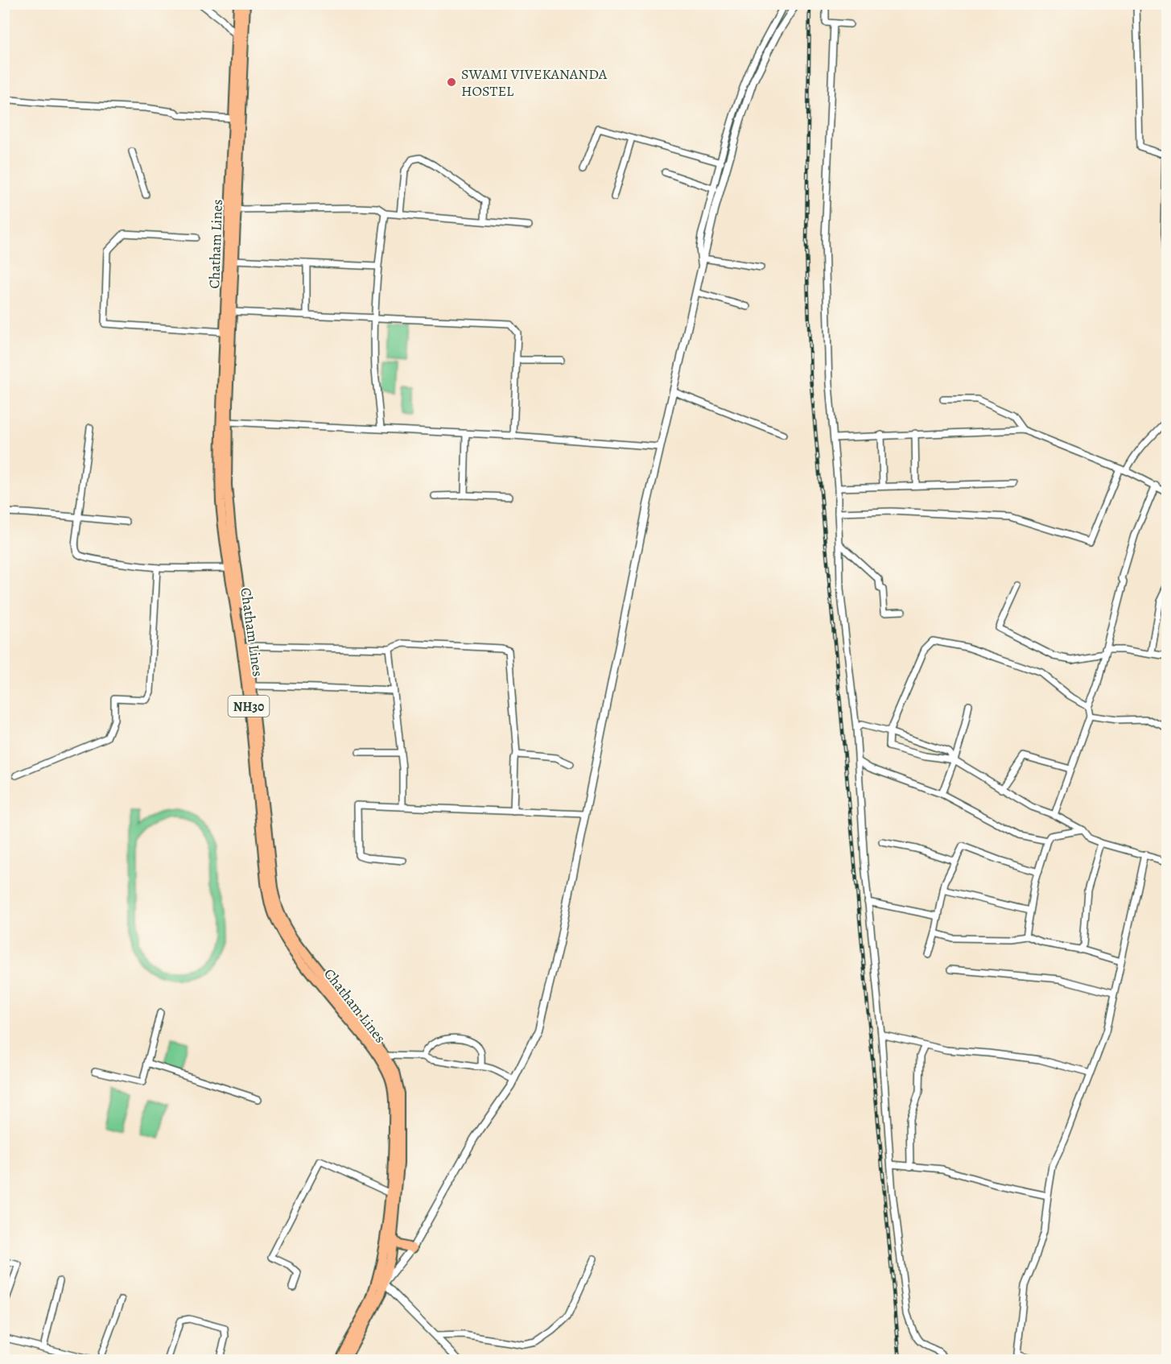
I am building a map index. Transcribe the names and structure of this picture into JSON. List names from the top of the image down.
{
  "streets": {
    "highway": ["Chatham Lines", "NH30"]
  },
  "places": ["SWAMI VIVEKANANDA HOSTEL"]
}
